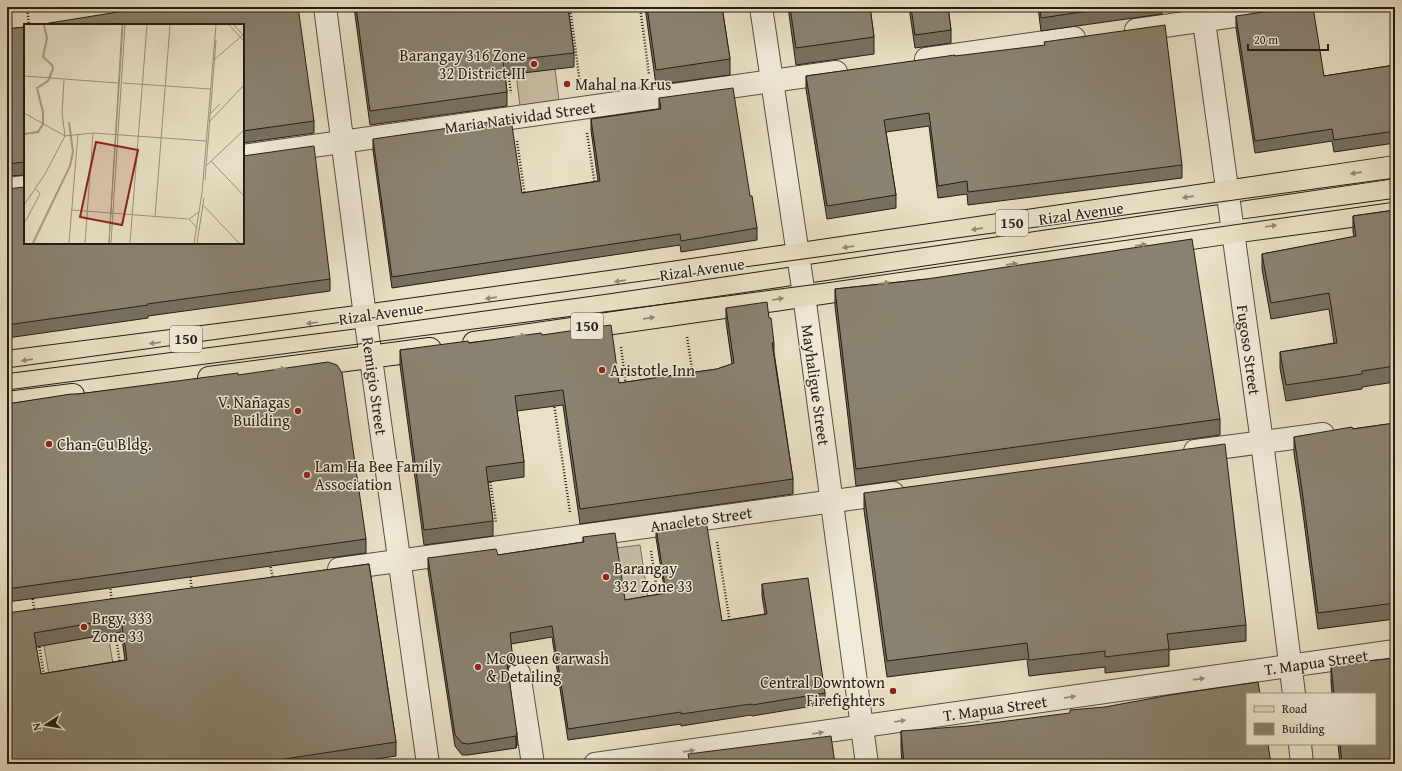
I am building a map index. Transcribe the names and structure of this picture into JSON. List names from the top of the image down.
{
  "streets": {
    "main road": ["Rizal Avenue", "150"],
    "street": [
      "Maria Natividad Street",
      "Fugoso Street",
      "Mayhaligue Street",
      "Remigio Street",
      "Anacleto Street",
      "T. Mapua Street"
    ]
  },
  "crossings": [
    ["Maria Natividad Street", "Mayhaligue Street"],
    ["Maria Natividad Street", "Remigio Street"],
    ["Rizal Avenue", "Fugoso Street"],
    ["Rizal Avenue", "Mayhaligue Street"],
    ["Rizal Avenue", "Remigio Street"],
    ["150", "Fugoso Street"],
    ["150", "Mayhaligue Street"],
    ["150", "Remigio Street"],
    ["Fugoso Street", "T. Mapua Street"],
    ["Mayhaligue Street", "Anacleto Street"],
    ["Mayhaligue Street", "T. Mapua Street"],
    ["Remigio Street", "Anacleto Street"]
  ],
  "one_way": ["T. Mapua Street"],
  "places": [
    "Barangay 316 Zone 32 District III",
    "Mahal na Krus",
    "Aristotle Inn",
    "V. Nañagas Building",
    "Chan-Cu Bldg.",
    "Lam Ha Bee Family Association",
    "Barangay 332 Zone 33",
    "Brgy. 333 Zone 33",
    "McQueen Carwash & Detailing",
    "Central Downtown Firefighters"
  ],
  "legend": ["Road", "Building"],
  "scale_bar": "20 m",
  "north": "left"
}
